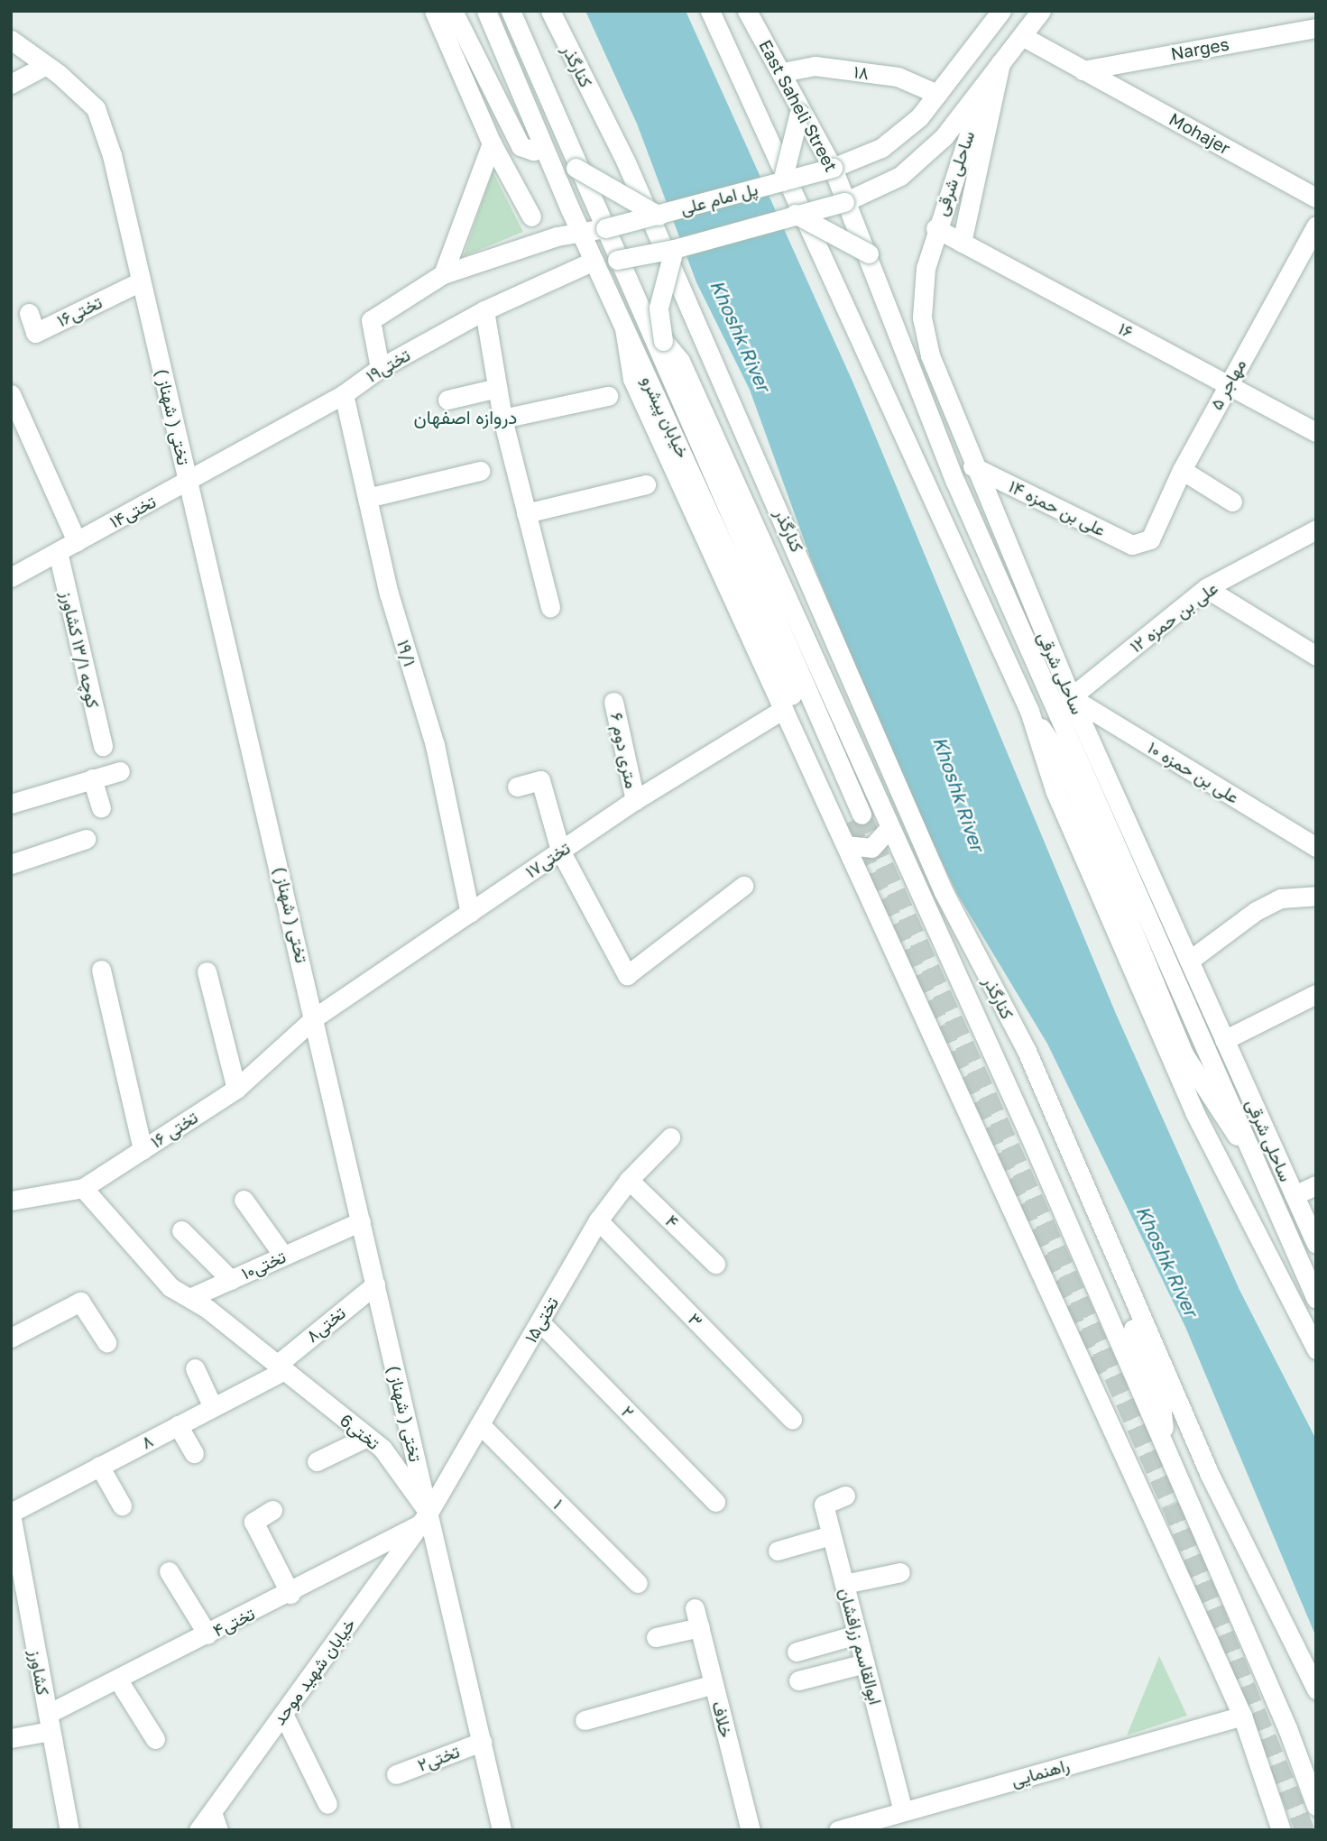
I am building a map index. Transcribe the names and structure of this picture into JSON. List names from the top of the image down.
{
  "streets": {
    "street": [
      "Narges",
      "کنارگذر",
      "۱۸",
      "East Saheli Street",
      "Mohajer",
      "ساحلی شرقی",
      "پل امام علی",
      "تختی۱۶",
      "۱۶",
      "تختی۱۹",
      "۵ مهاجر",
      "تختی ( شهناز )",
      "خیابان پیشرو",
      "۱۴ علی بن حمزه",
      "تختی۱۴",
      "۱۲ علی بن حمزه",
      "کوچه ۱۳/۱ کشاورز",
      "۱۹/۱",
      "۶ متری دوم",
      "۱۰ علی بن حمزه",
      "تختی۱۷",
      "تختی ۱۶",
      "۴",
      "تختی۱۰",
      "تختی۱۵",
      "۳",
      "تختی۸",
      "۲",
      "6تختی",
      "۸",
      "۱",
      "تختی۴",
      "ابوالقاسم زرافشان",
      "خیابان شهید موحد",
      "کشاورز",
      "خلاف",
      "تختی۲",
      "راهنمایی"
    ]
  },
  "crossings": [
    ["Narges", "Mohajer"],
    ["۱۸", "East Saheli Street"],
    ["۱۸", "پل امام علی"],
    ["East Saheli Street", "ساحلی شرقی"],
    ["East Saheli Street", "پل امام علی"],
    ["Mohajer", "پل امام علی"],
    ["ساحلی شرقی", "پل امام علی"],
    ["ساحلی شرقی", "۱۶"],
    ["ساحلی شرقی", "۱۴ علی بن حمزه"],
    ["ساحلی شرقی", "۱۲ علی بن حمزه"],
    ["ساحلی شرقی", "۱۰ علی بن حمزه"],
    ["پل امام علی", "تختی۱۹"],
    ["پل امام علی", "خیابان پیشرو"],
    ["تختی۱۶", "تختی ( شهناز )"],
    ["۱۶", "۵ مهاجر"],
    ["تختی۱۹", "تختی ( شهناز )"],
    ["تختی۱۹", "خیابان پیشرو"],
    ["تختی۱۹", "تختی۱۴"],
    ["تختی۱۹", "۱۹/۱"],
    ["۵ مهاجر", "۱۴ علی بن حمزه"],
    ["تختی ( شهناز )", "تختی۱۴"],
    ["تختی ( شهناز )", "تختی۱۷"],
    ["تختی ( شهناز )", "تختی ۱۶"],
    ["تختی ( شهناز )", "تختی۱۰"],
    ["تختی ( شهناز )", "تختی۱۵"],
    ["تختی ( شهناز )", "تختی۸"],
    ["تختی ( شهناز )", "6تختی"],
    ["تختی ( شهناز )", "تختی۴"],
    ["تختی ( شهناز )", "خیابان شهید موحد"],
    ["تختی ( شهناز )", "تختی۲"],
    ["تختی۱۴", "کوچه ۱۳/۱ کشاورز"],
    ["۱۲ علی بن حمزه", "۱۰ علی بن حمزه"],
    ["۱۹/۱", "تختی۱۷"],
    ["۶ متری دوم", "تختی۱۷"],
    ["تختی۱۷", "تختی ۱۶"],
    ["تختی ۱۶", "6تختی"],
    ["۴", "تختی۱۵"],
    ["تختی۱۰", "6تختی"],
    ["تختی۱۵", "۳"],
    ["تختی۱۵", "۲"],
    ["تختی۱۵", "6تختی"],
    ["تختی۱۵", "۱"],
    ["تختی۱۵", "تختی۴"],
    ["تختی۱۵", "خیابان شهید موحد"],
    ["تختی۸", "6تختی"],
    ["تختی۸", "۸"],
    ["6تختی", "۸"],
    ["6تختی", "تختی۴"],
    ["6تختی", "خیابان شهید موحد"],
    ["۸", "کشاورز"],
    ["تختی۴", "خیابان شهید موحد"],
    ["تختی۴", "کشاورز"],
    ["ابوالقاسم زرافشان", "راهنمایی"]
  ],
  "districts": ["دروازه اصفهان"],
  "water": ["Khoshk River"]
}
